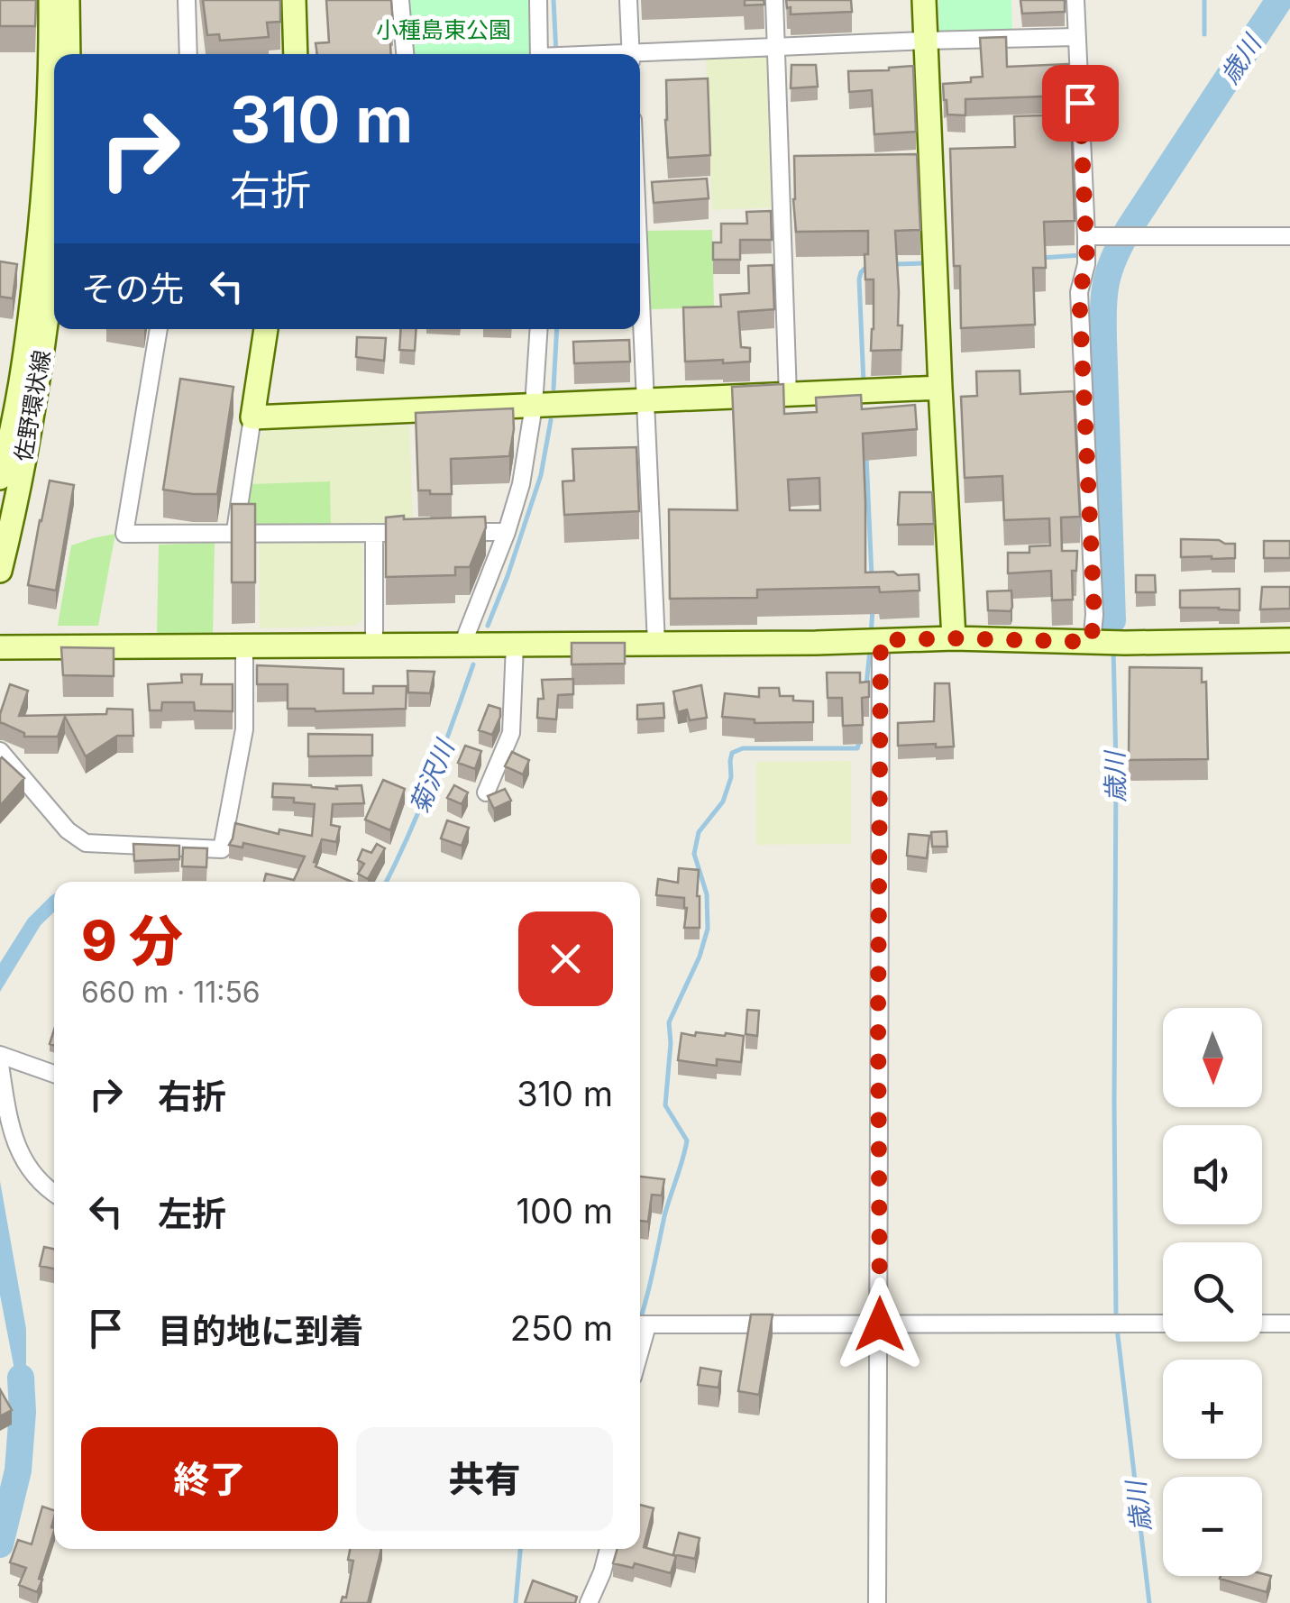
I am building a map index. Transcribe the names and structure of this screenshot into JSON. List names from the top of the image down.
{
  "streets": {
    "street": ["佐野環状線"]
  },
  "water": ["歳川", "菊沢川"],
  "parks": ["小種島東公園"],
  "north": "bottom",
  "page": {
    "turn": ["310 m", "右折"],
    "then": "その先",
    "heading": ["9 分", "660 m · 11:56"],
    "map_buttons": ["+", "−"],
    "list": [
      {
        "name": "右折",
        "value": "310 m"
      },
      {
        "name": "左折",
        "value": "100 m"
      },
      {
        "name": "目的地に到着",
        "value": "250 m"
      }
    ],
    "buttons": ["終了", "共有"]
  }
}
